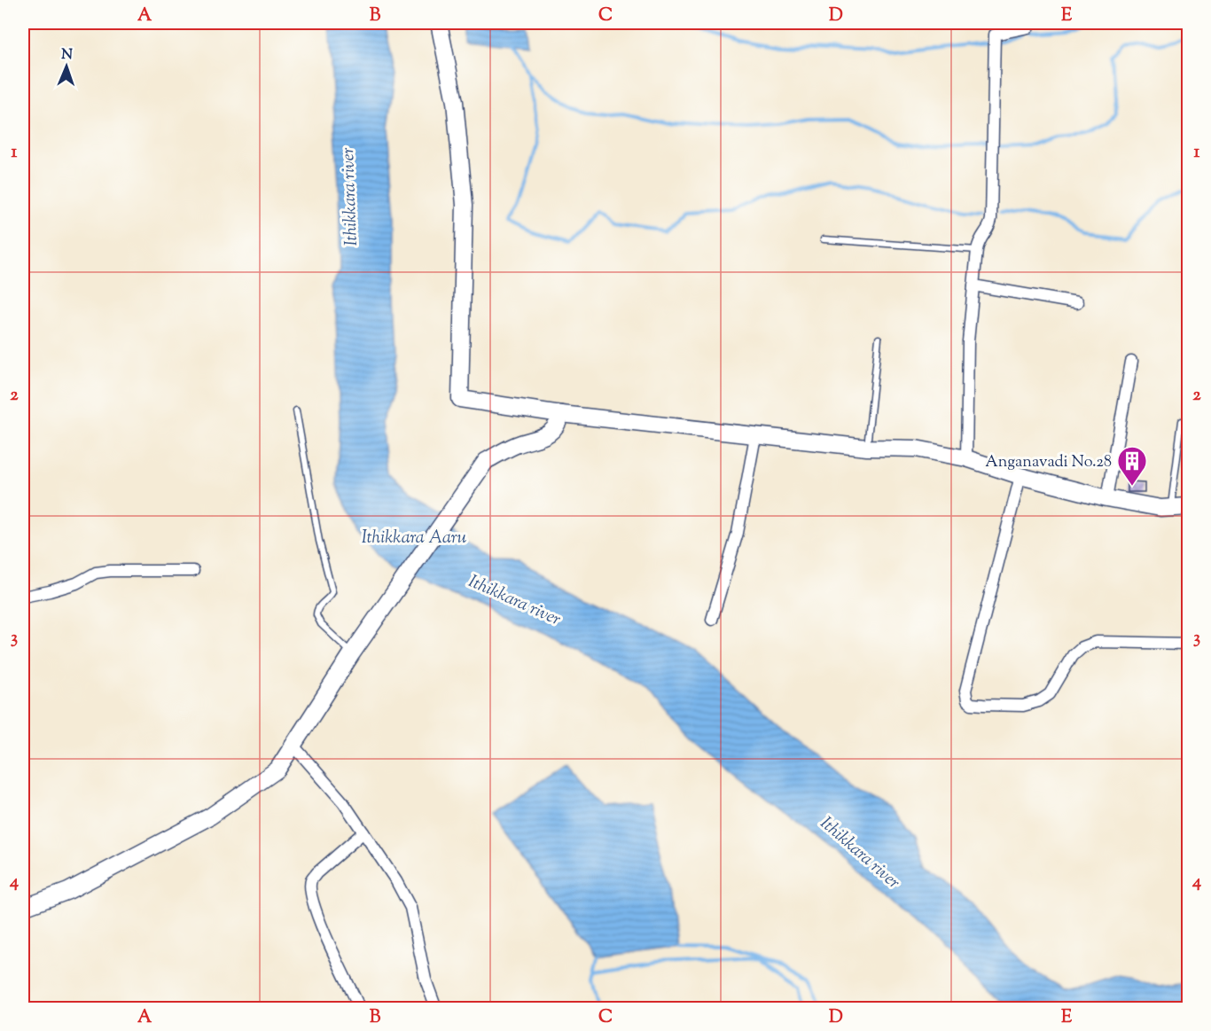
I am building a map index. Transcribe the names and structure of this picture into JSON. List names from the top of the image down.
{
  "water": ["Ithikkara river", "Ithikkara Aaru"],
  "places": {
    "building": ["Anganavadi No.28"]
  },
  "north": "top",
  "grid": {
    "columns": [
      "A",
      "B",
      "C",
      "D",
      "E"
    ],
    "rows": [
      "1",
      "2",
      "3",
      "4"
    ]
  }
}
